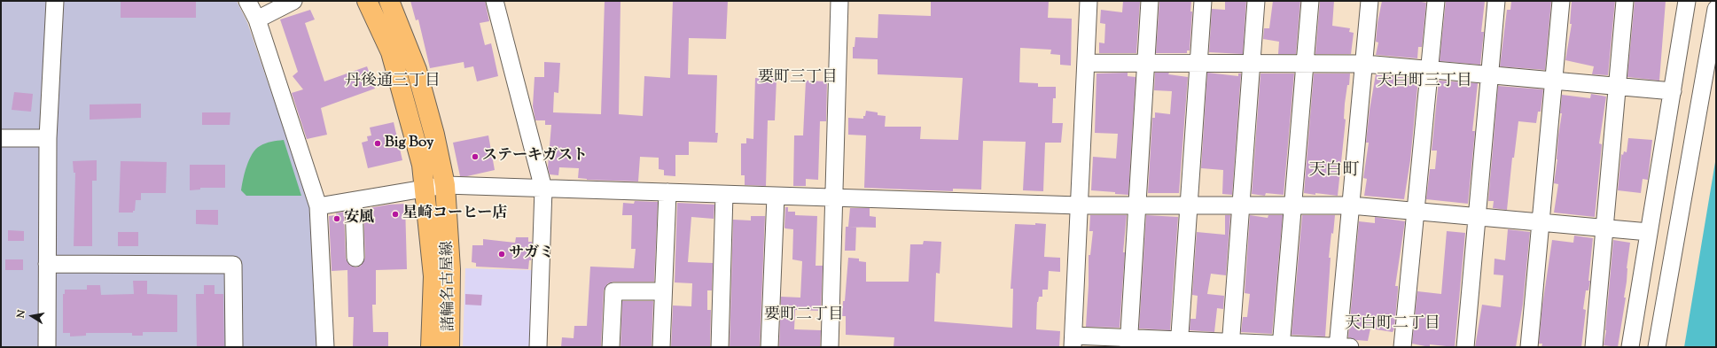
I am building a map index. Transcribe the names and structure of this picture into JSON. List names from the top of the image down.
{
  "streets": {
    "main road": ["諸輪名古屋線"]
  },
  "districts": [
    "要町三丁目",
    "丹後通三丁目",
    "天白町三丁目",
    "天白町",
    "要町二丁目",
    "天白町二丁目"
  ],
  "places": [
    "Big Boy",
    "ステーキガスト",
    "星崎コーヒー店",
    "安風",
    "サガミ"
  ],
  "north": "left"
}
